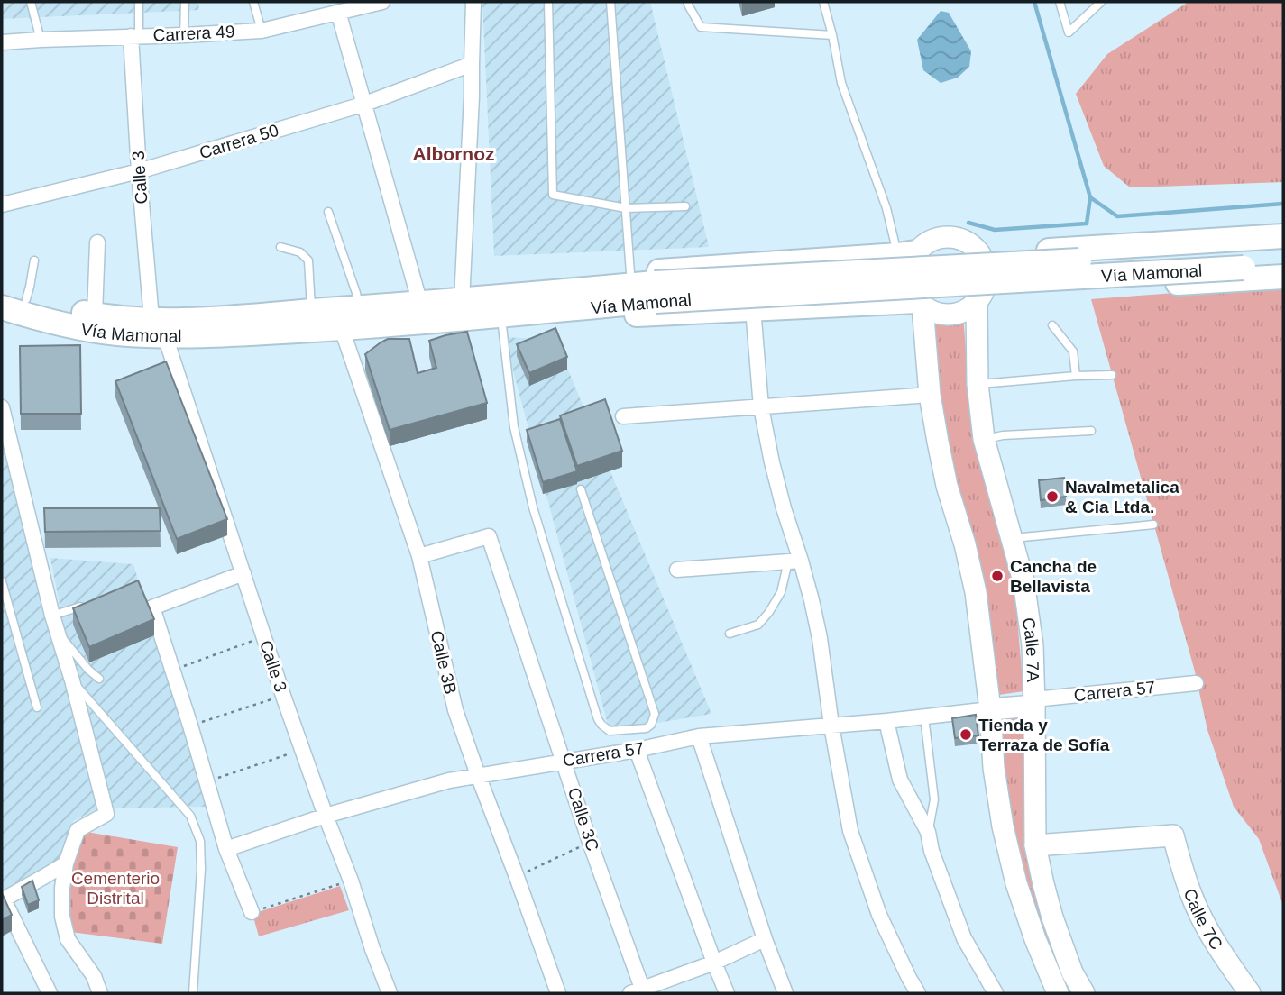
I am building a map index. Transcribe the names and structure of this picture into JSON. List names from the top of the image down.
{
  "streets": {
    "main road": ["Vía Mamonal"],
    "street": [
      "Carrera 49",
      "Carrera 50",
      "Calle 3",
      "Calle 7A",
      "Calle 3B",
      "Carrera 57",
      "Calle 3C",
      "Calle 7C"
    ]
  },
  "crossings": [
    ["Carrera 49", "Calle 3"],
    ["Carrera 50", "Calle 3"],
    ["Calle 3", "Vía Mamonal"],
    ["Calle 3", "Carrera 57"],
    ["Vía Mamonal", "Calle 3B"],
    ["Calle 7A", "Carrera 57"],
    ["Calle 7A", "Calle 7C"],
    ["Calle 3B", "Carrera 57"],
    ["Calle 3B", "Calle 3C"],
    ["Carrera 57", "Calle 3C"]
  ],
  "districts": ["Albornoz"],
  "parks": ["Cementerio Distrital"],
  "places": ["Navalmetalica & Cia Ltda.", "Cancha de Bellavista", "Tienda y Terraza de Sofía"]
}
